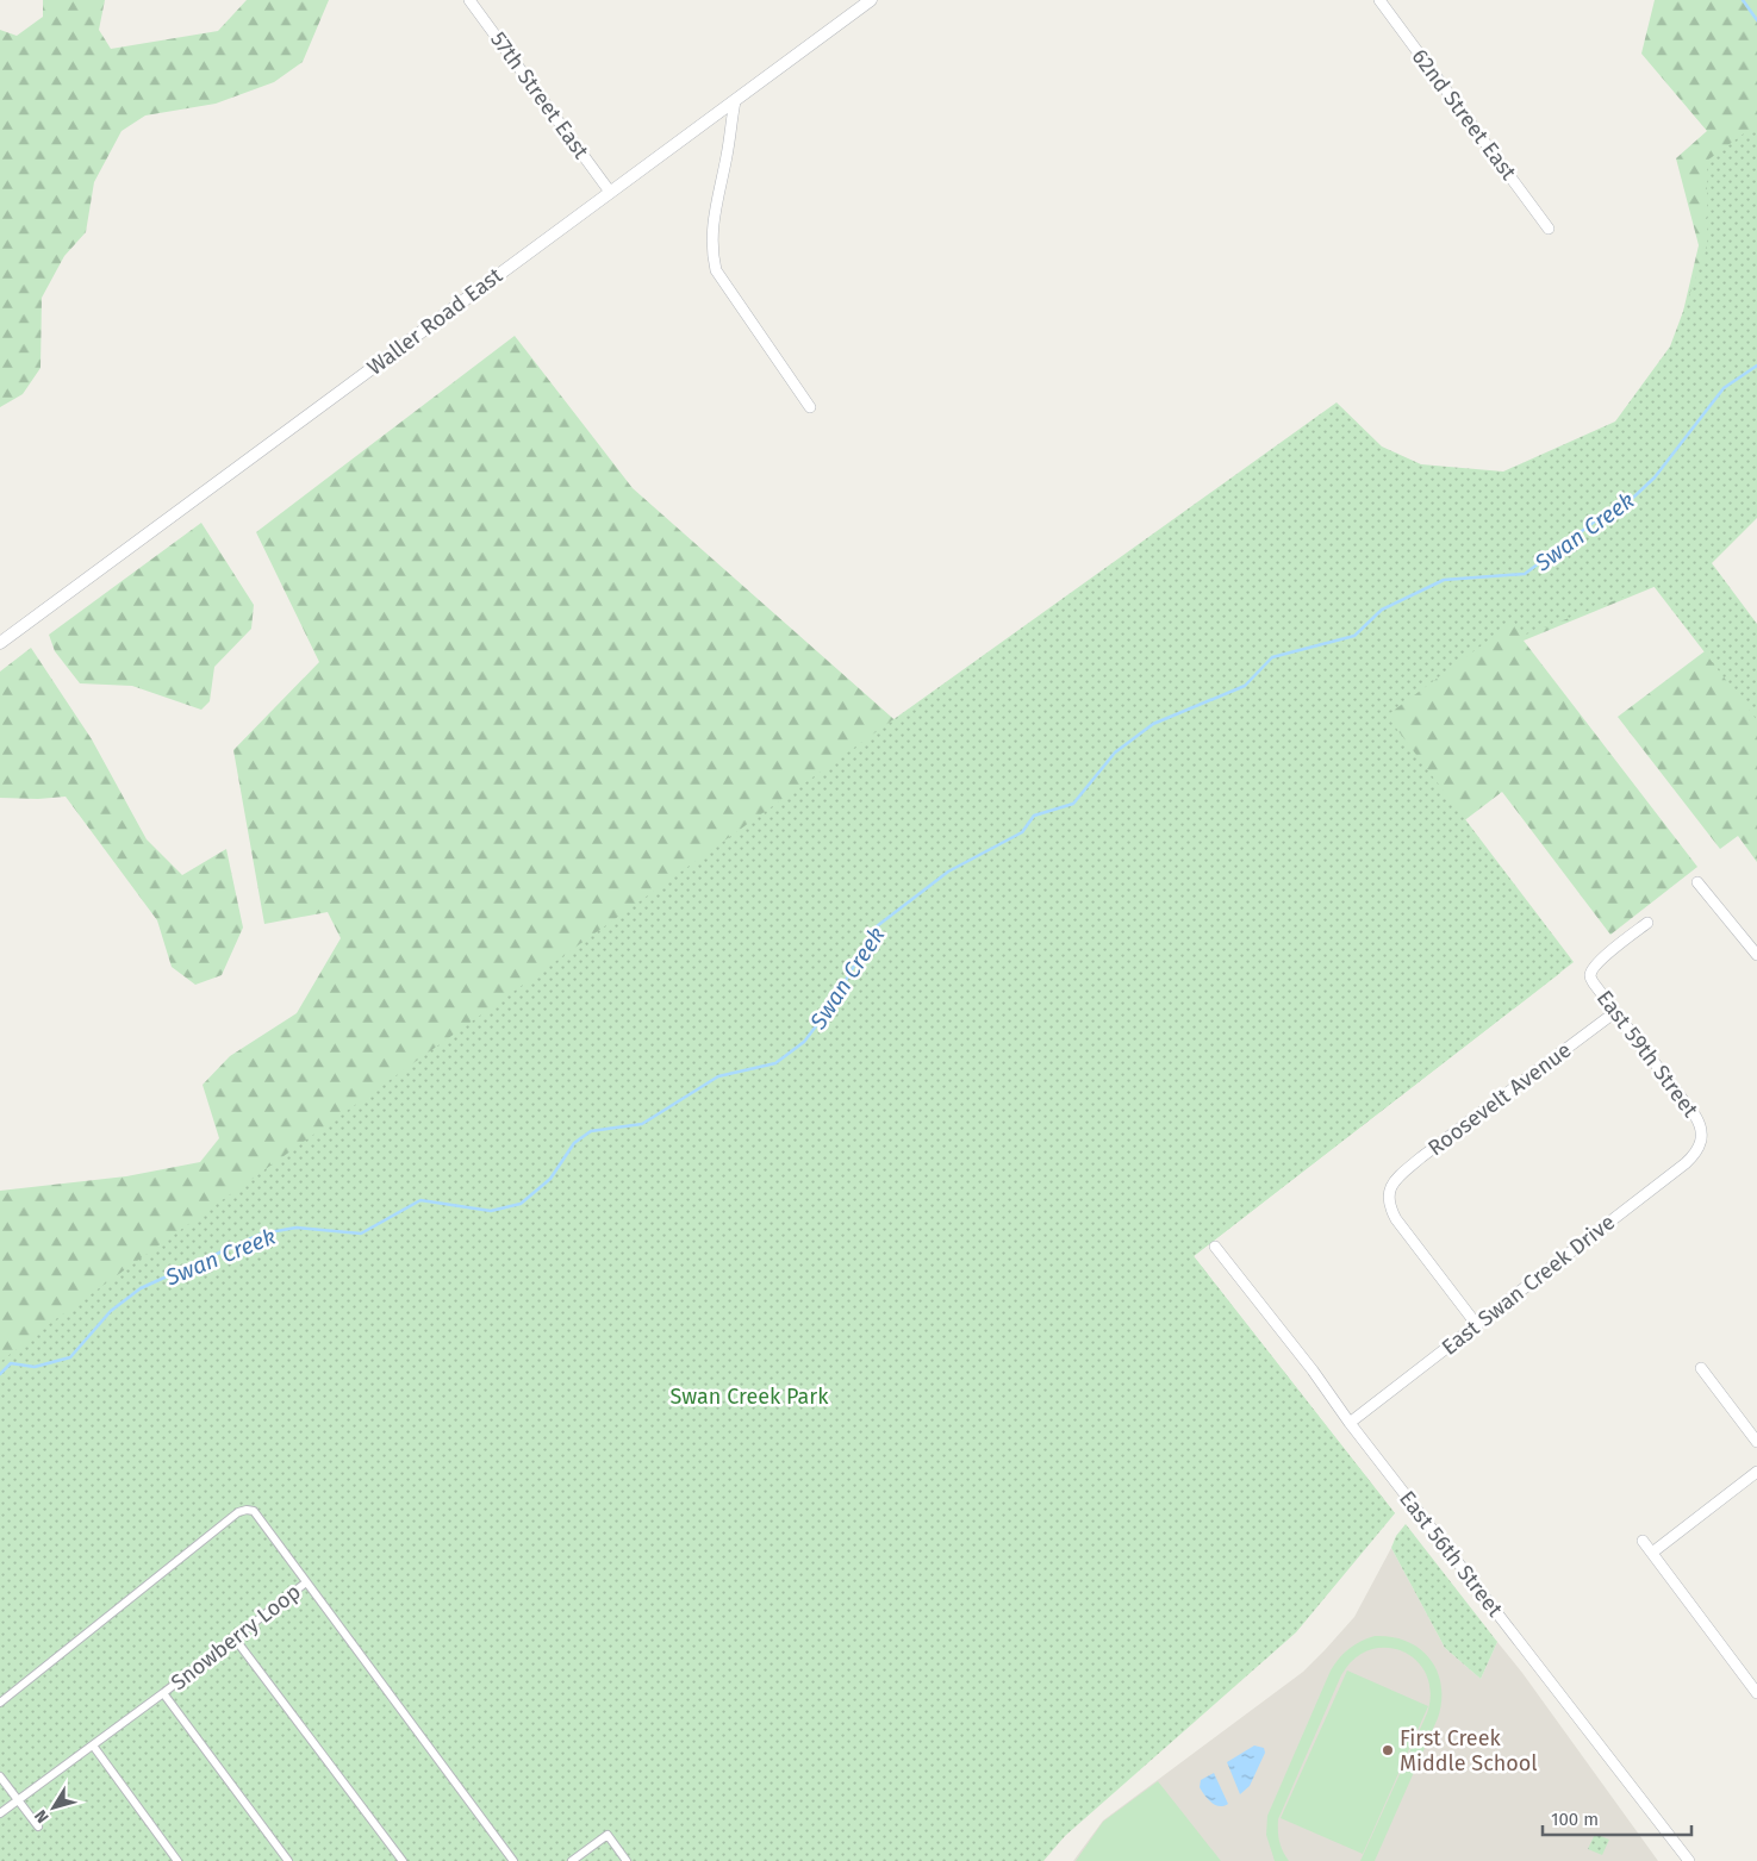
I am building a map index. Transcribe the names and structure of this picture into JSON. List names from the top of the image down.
{
  "streets": {
    "street": [
      "57th Street East",
      "62nd Street East",
      "Waller Road East",
      "East 59th Street",
      "Roosevelt Avenue",
      "East Swan Creek Drive",
      "East 56th Street",
      "Snowberry Loop"
    ]
  },
  "crossings": [
    ["57th Street East", "Waller Road East"],
    ["East 59th Street", "Roosevelt Avenue"],
    ["East 59th Street", "East Swan Creek Drive"],
    ["Roosevelt Avenue", "East Swan Creek Drive"],
    ["East Swan Creek Drive", "East 56th Street"]
  ],
  "water": ["Swan Creek"],
  "parks": ["Swan Creek Park"],
  "places": ["First Creek Middle School"],
  "scale_bar": "100 m",
  "north": "bottom left"
}
